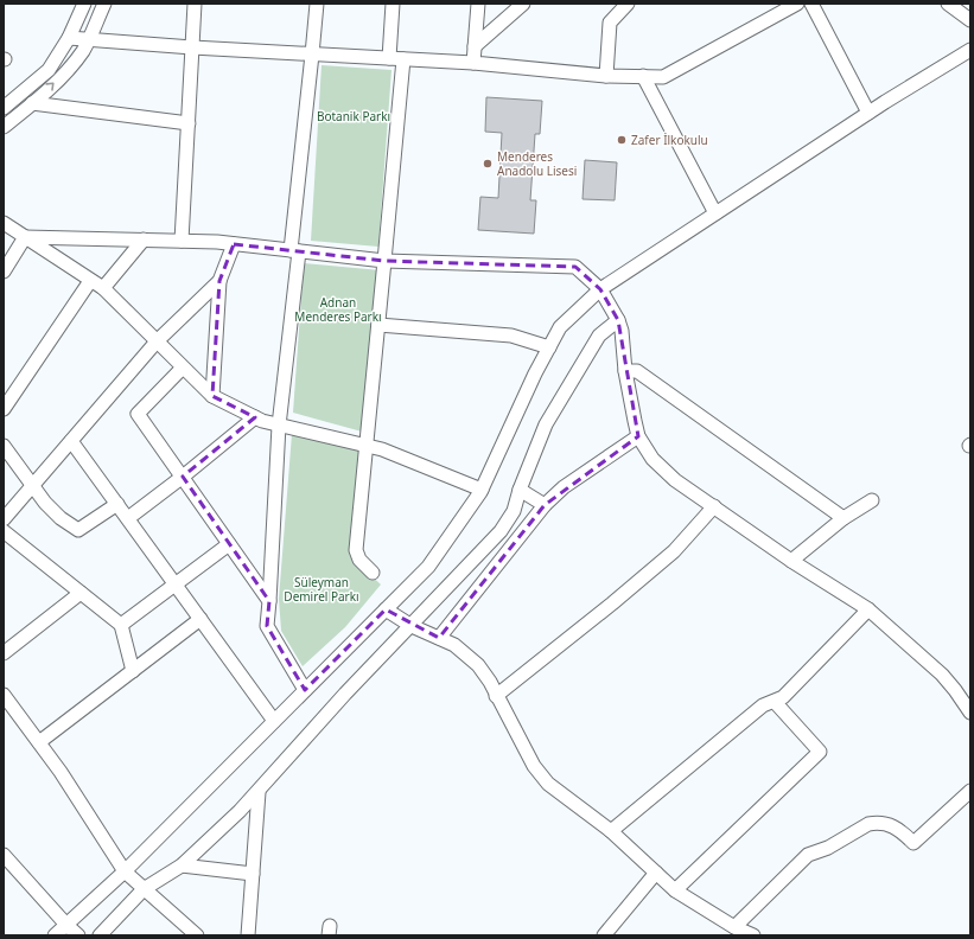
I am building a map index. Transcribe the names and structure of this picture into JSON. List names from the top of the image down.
{
  "parks": ["Botanik Parkı", "Adnan Menderes Parkı", "Süleyman Demirel Parkı"],
  "places": ["Zafer İlkokulu", "Menderes Anadolu Lisesi"]
}
